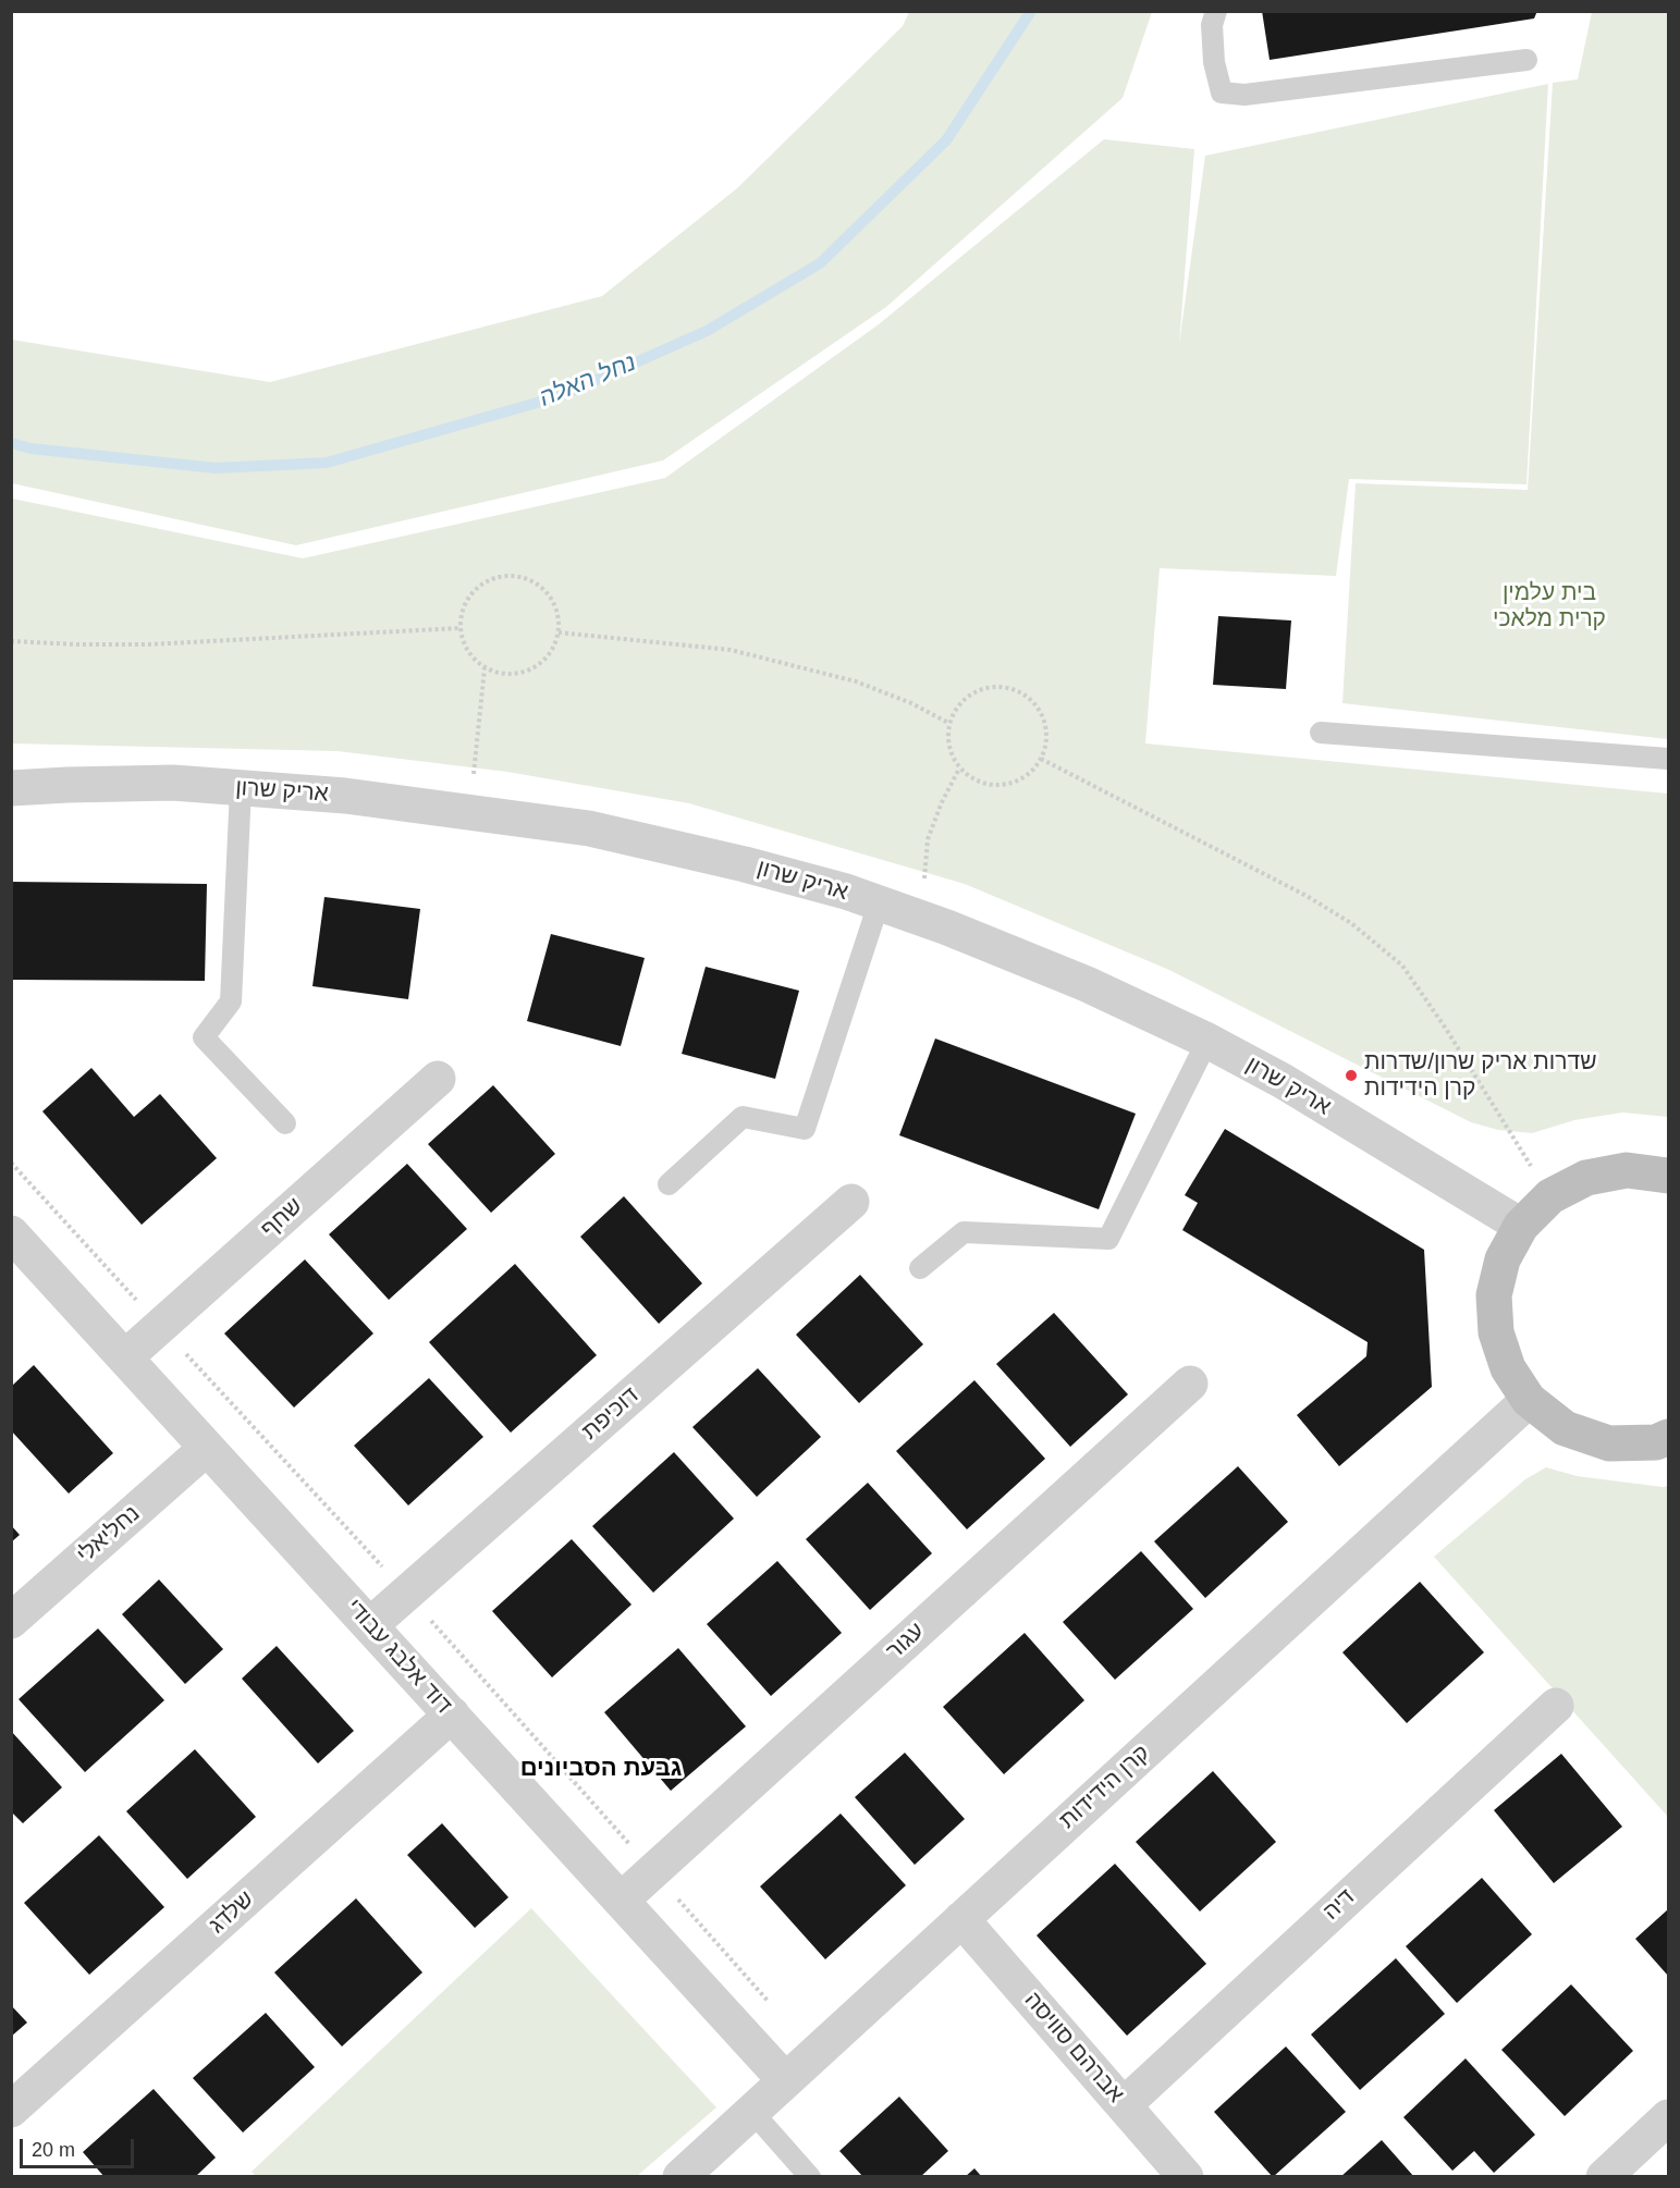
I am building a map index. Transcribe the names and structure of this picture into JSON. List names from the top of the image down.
{
  "streets": {
    "street": [
      "אריק שרון",
      "שחף",
      "דוכיפת",
      "נחליאלי",
      "עגור",
      "דוד אלבג עבודי",
      "קרן הידידות",
      "דיה",
      "שלדג",
      "אברהם סוויסה"
    ]
  },
  "crossings": [
    ["שחף", "דוד אלבג עבודי"],
    ["דוכיפת", "דוד אלבג עבודי"],
    ["נחליאלי", "דוד אלבג עבודי"],
    ["עגור", "דוד אלבג עבודי"],
    ["דוד אלבג עבודי", "קרן הידידות"],
    ["דוד אלבג עבודי", "שלדג"],
    ["קרן הידידות", "אברהם סוויסה"],
    ["דיה", "אברהם סוויסה"]
  ],
  "districts": ["גבעת הסביונים"],
  "water": ["נחל האלה"],
  "parks": ["בית עלמין קרית מלאכי"],
  "places": ["שדרות אריק שרון/שדרות קרן הידידות"],
  "scale_bar": "20 m"
}
